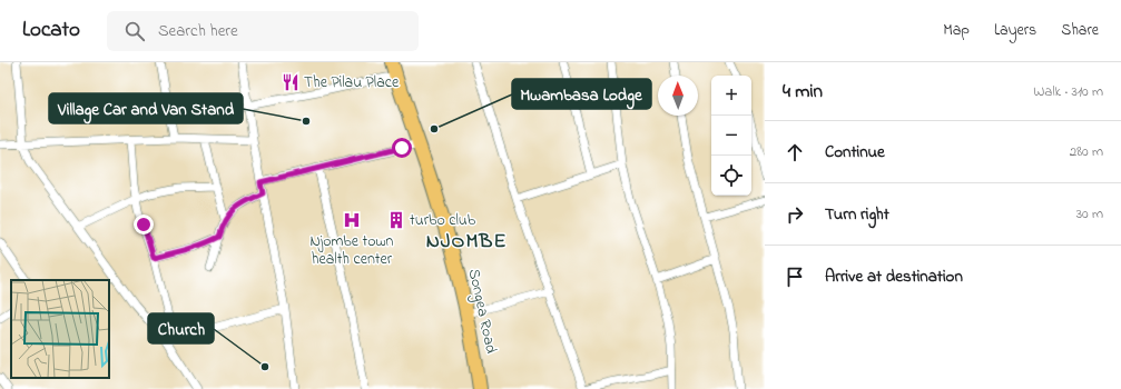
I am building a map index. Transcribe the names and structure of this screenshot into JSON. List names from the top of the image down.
{
  "streets": {
    "highway": ["Songea Road"]
  },
  "districts": ["NJOMBE"],
  "places": {
    "restaurant": ["The Pilau Place"],
    "other": ["Village Car and Van Stand", "Mwambasa Lodge", "Church"],
    "hospital": ["Njombe town health center"],
    "building": ["turbo club"]
  },
  "north": "top",
  "page": {
    "header": "Locato",
    "search": "Search here",
    "nav": ["Map", "Layers", "Share"],
    "heading": ["4 min", "Walk · 310 m"],
    "map_buttons": ["+", "−"],
    "list": [
      ["Continue", "280 m"],
      ["Turn right", "30 m"],
      "Arrive at destination"
    ]
  }
}
